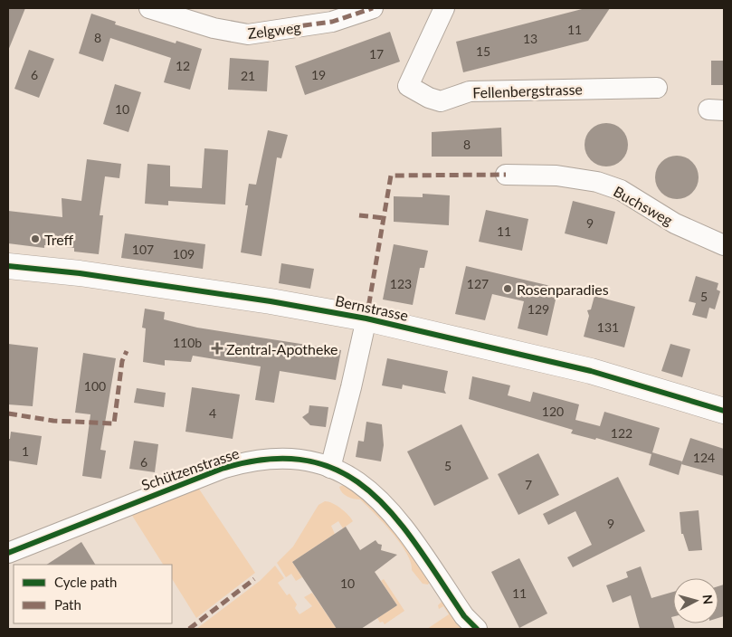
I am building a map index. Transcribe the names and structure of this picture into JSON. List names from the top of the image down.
{
  "streets": {
    "main road": ["Bernstrasse"],
    "street": [
      "Zelgweg",
      "Fellenbergstrasse",
      "Buchsweg",
      "Schützenstrasse"
    ]
  },
  "places": {
    "other": ["Treff", "Rosenparadies"],
    "health": ["Zentral-Apotheke"]
  },
  "house_numbers": [
    "11",
    "8",
    "13",
    "15",
    "17",
    "12",
    "6",
    "19",
    "21",
    "10",
    "8",
    "9",
    "11",
    "107",
    "109",
    "123",
    "127",
    "5",
    "129",
    "131",
    "110b",
    "100",
    "120",
    "4",
    "122",
    "1",
    "124",
    "6",
    "5",
    "7",
    "9",
    "10",
    "11"
  ],
  "legend": ["Cycle path", "Path"],
  "north": "right"
}
